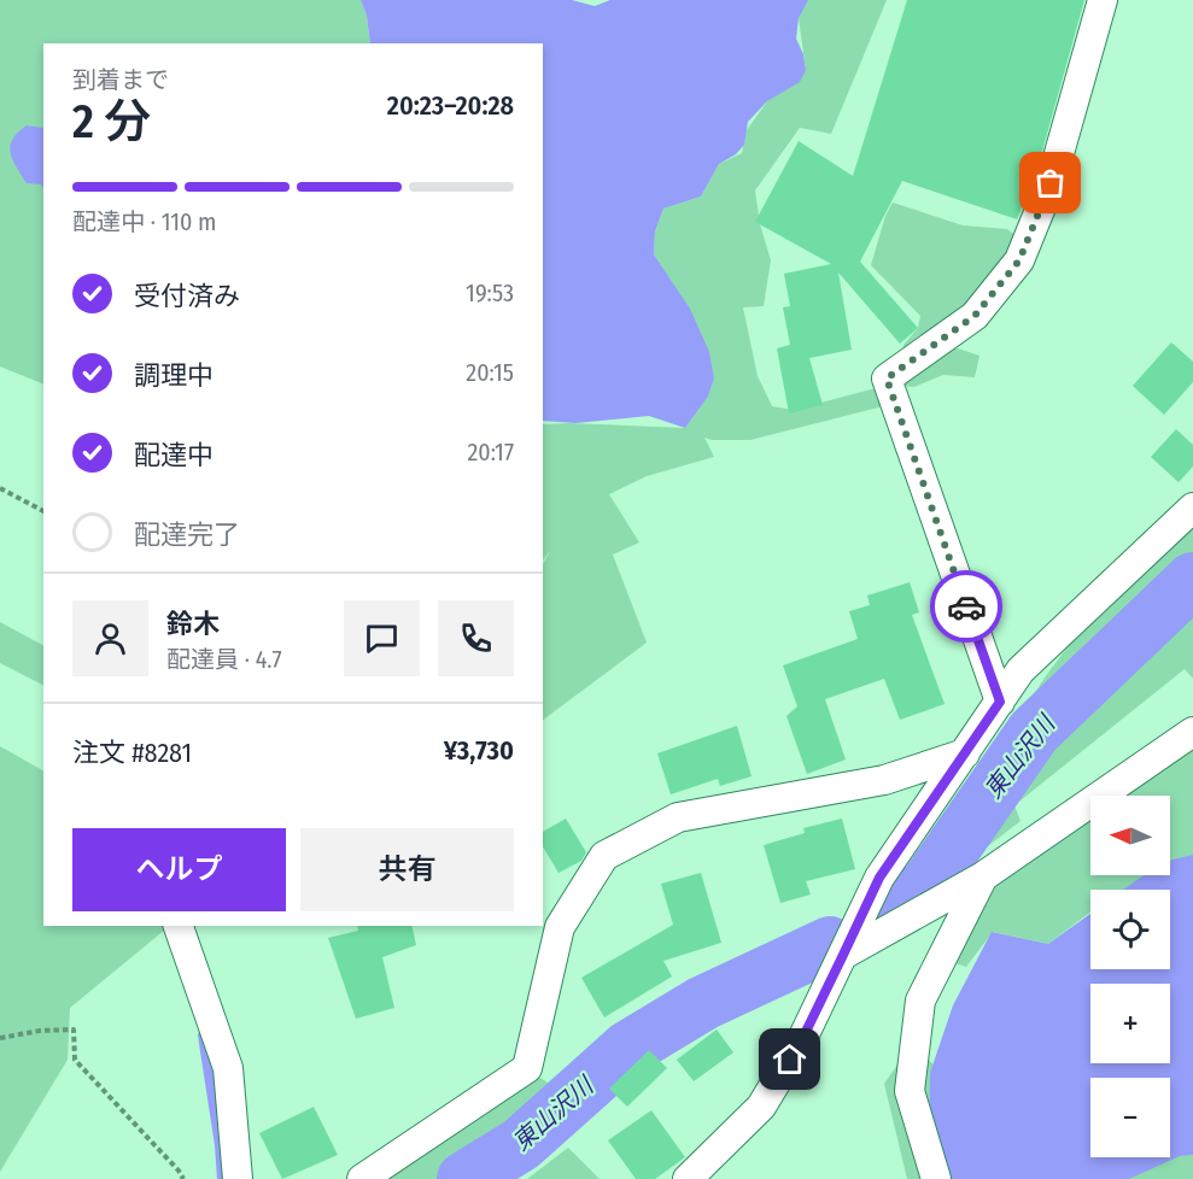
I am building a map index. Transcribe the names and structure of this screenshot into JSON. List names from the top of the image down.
{
  "water": ["東山沢川"],
  "north": "left",
  "page": {
    "heading": ["2 分", "到着まで", "20:23–20:28"],
    "panel": [
      "鈴木",
      "配達員 · 4.7",
      "注文 #8281",
      "¥3,730"
    ],
    "bar": "配達中 · 110 m",
    "list": [
      ["受付済み", "19:53"],
      ["調理中", "20:15"],
      ["配達中", "20:17"],
      "配達完了"
    ],
    "map_buttons": ["+", "−"],
    "buttons": ["ヘルプ", "共有"]
  }
}
